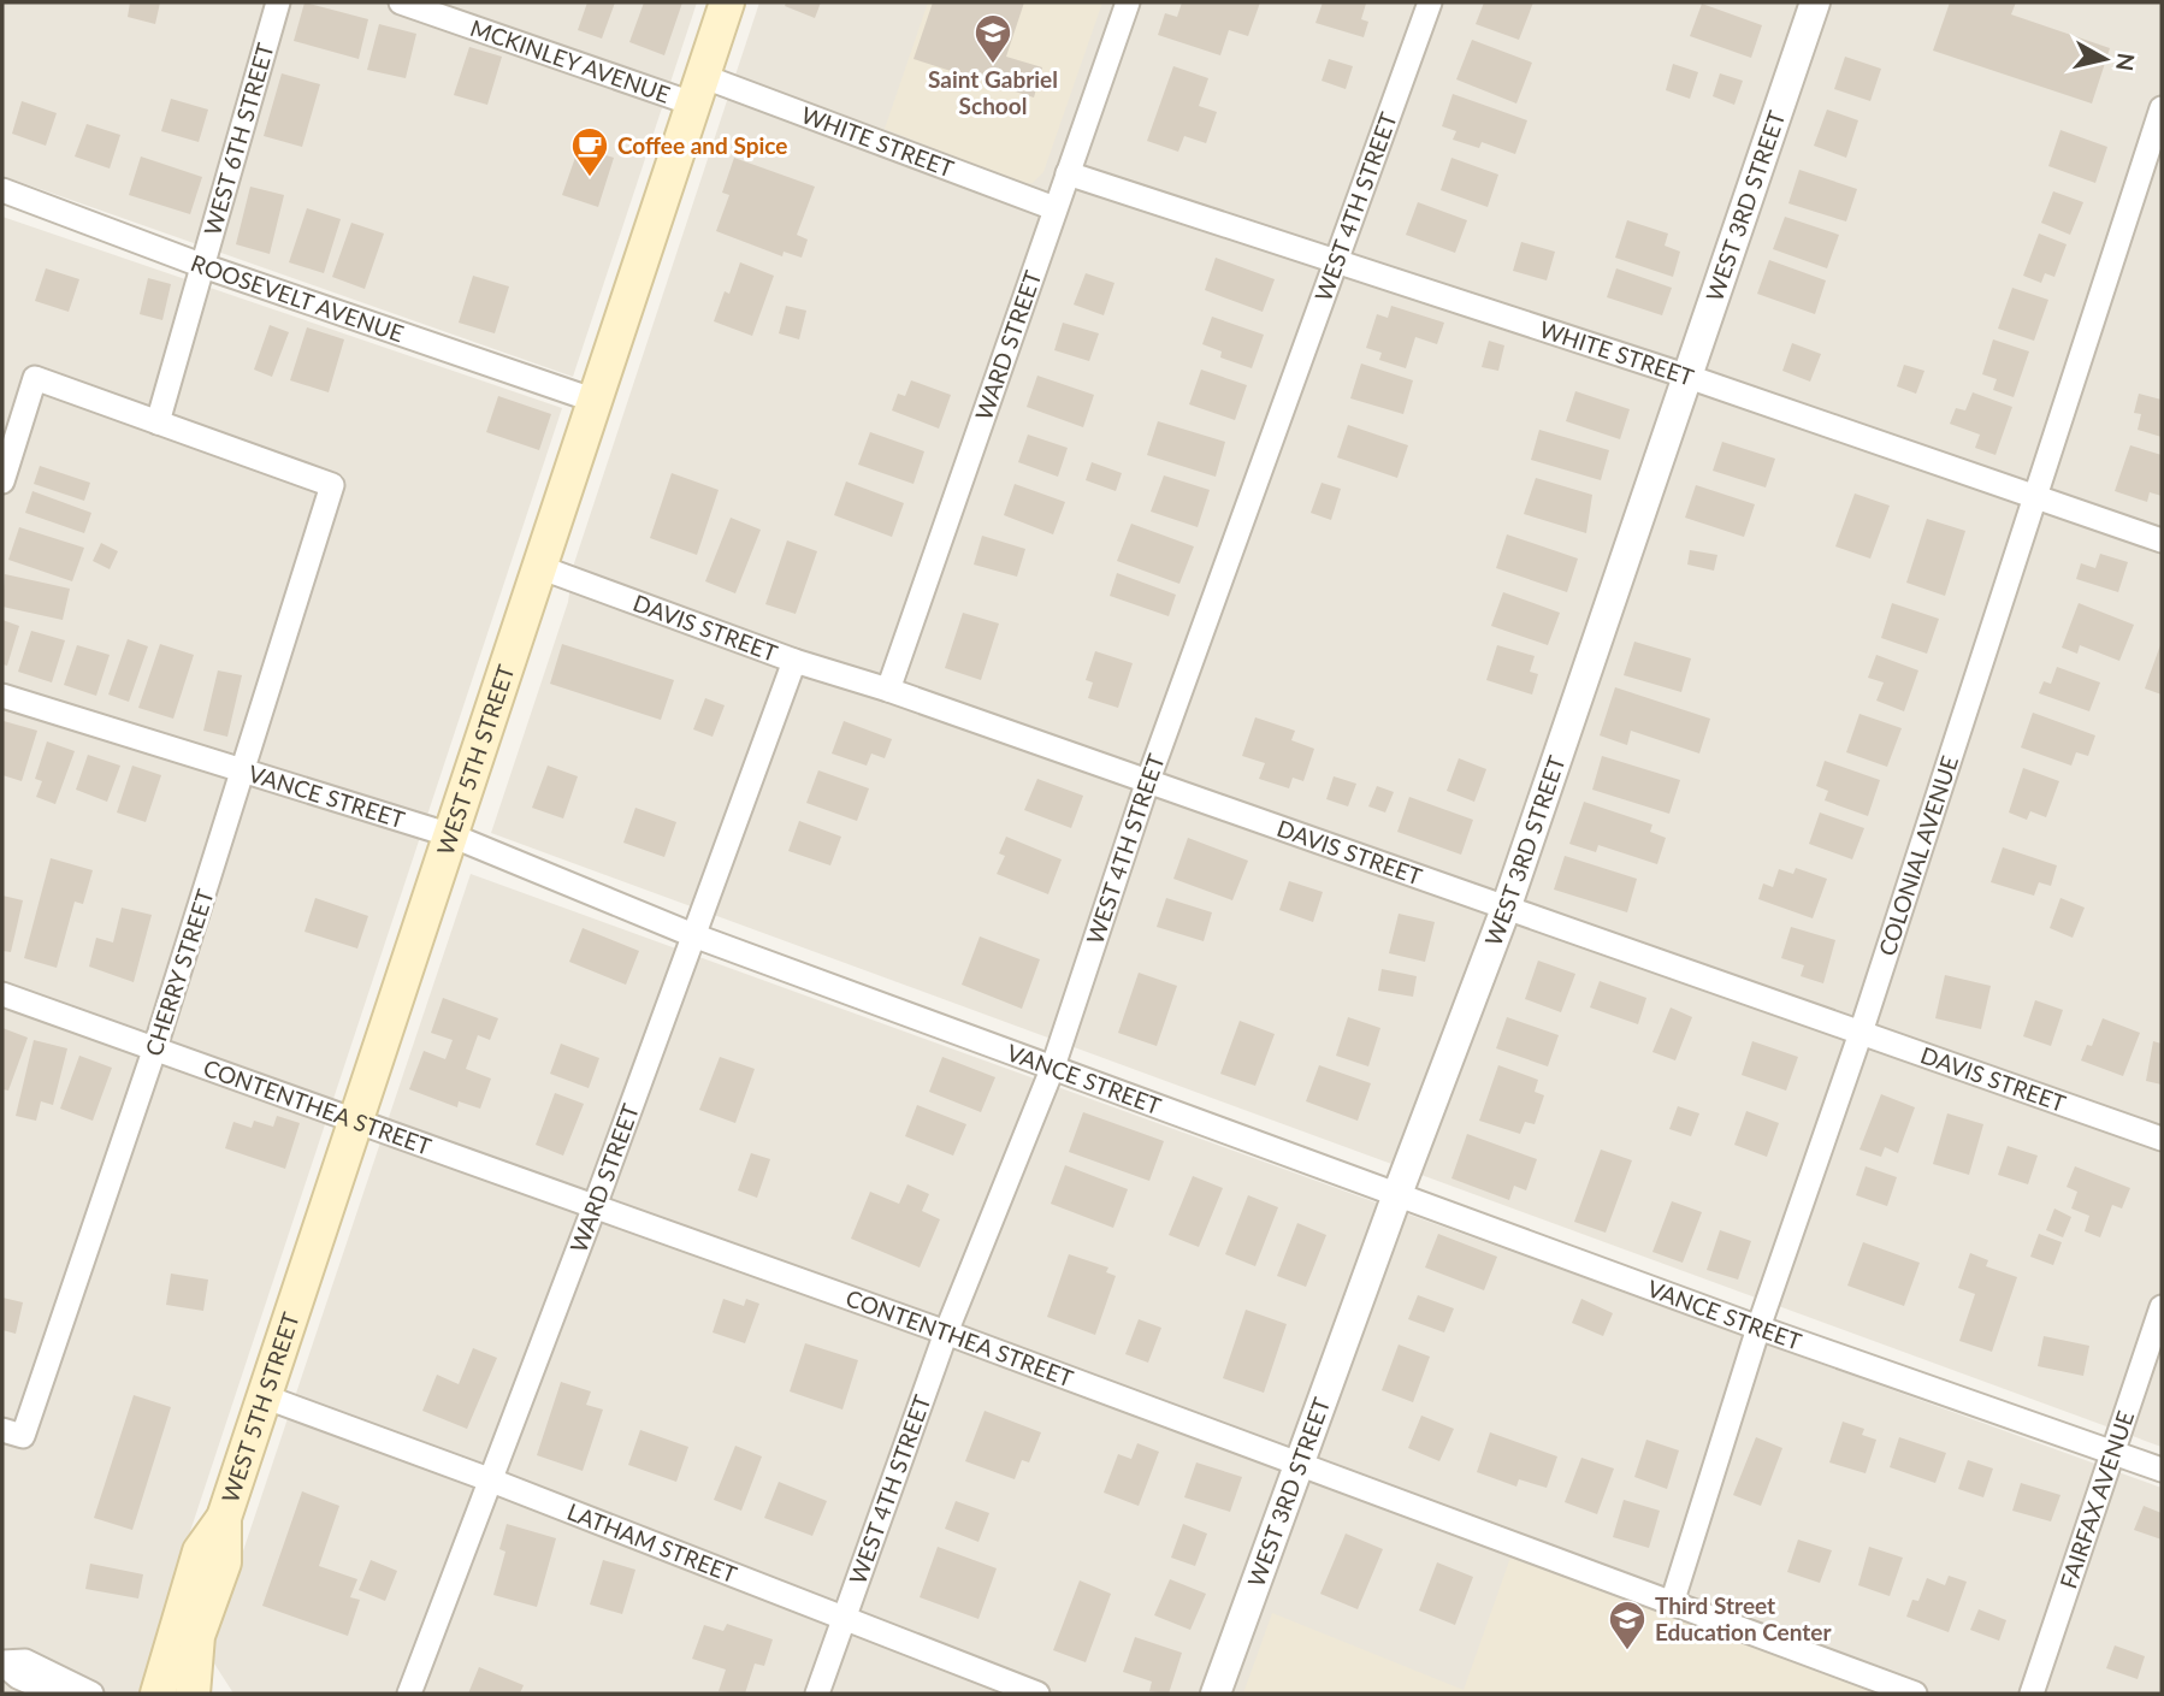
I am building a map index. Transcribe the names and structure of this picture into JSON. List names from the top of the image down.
{
  "streets": {
    "main road": ["WEST 5TH STREET"],
    "street": [
      "MCKINLEY AVENUE",
      "WEST 6TH STREET",
      "WHITE STREET",
      "WEST 3RD STREET",
      "WEST 4TH STREET",
      "ROOSEVELT AVENUE",
      "WARD STREET",
      "DAVIS STREET",
      "VANCE STREET",
      "COLONIAL AVENUE",
      "CHERRY STREET",
      "CONTENTHEA STREET",
      "FAIRFAX AVENUE",
      "LATHAM STREET"
    ]
  },
  "crossings": [
    ["MCKINLEY AVENUE", "WHITE STREET"],
    ["MCKINLEY AVENUE", "WEST 5TH STREET"],
    ["WEST 6TH STREET", "ROOSEVELT AVENUE"],
    ["WEST 6TH STREET", "CHERRY STREET"],
    ["WHITE STREET", "WEST 3RD STREET"],
    ["WHITE STREET", "WEST 4TH STREET"],
    ["WHITE STREET", "WARD STREET"],
    ["WHITE STREET", "WEST 5TH STREET"],
    ["WHITE STREET", "COLONIAL AVENUE"],
    ["WEST 3RD STREET", "DAVIS STREET"],
    ["WEST 3RD STREET", "VANCE STREET"],
    ["WEST 3RD STREET", "CONTENTHEA STREET"],
    ["WEST 4TH STREET", "DAVIS STREET"],
    ["WEST 4TH STREET", "VANCE STREET"],
    ["WEST 4TH STREET", "CONTENTHEA STREET"],
    ["WEST 4TH STREET", "LATHAM STREET"],
    ["ROOSEVELT AVENUE", "WEST 5TH STREET"],
    ["WARD STREET", "DAVIS STREET"],
    ["WARD STREET", "VANCE STREET"],
    ["WARD STREET", "CONTENTHEA STREET"],
    ["WARD STREET", "LATHAM STREET"],
    ["DAVIS STREET", "WEST 5TH STREET"],
    ["DAVIS STREET", "COLONIAL AVENUE"],
    ["WEST 5TH STREET", "VANCE STREET"],
    ["WEST 5TH STREET", "CONTENTHEA STREET"],
    ["WEST 5TH STREET", "LATHAM STREET"],
    ["VANCE STREET", "COLONIAL AVENUE"],
    ["VANCE STREET", "CHERRY STREET"],
    ["VANCE STREET", "FAIRFAX AVENUE"],
    ["COLONIAL AVENUE", "CONTENTHEA STREET"],
    ["CHERRY STREET", "CONTENTHEA STREET"]
  ],
  "places": {
    "school or university": ["Saint Gabriel School", "Third Street Education Center"],
    "cafe": ["Coffee and Spice"]
  },
  "north": "right"
}
